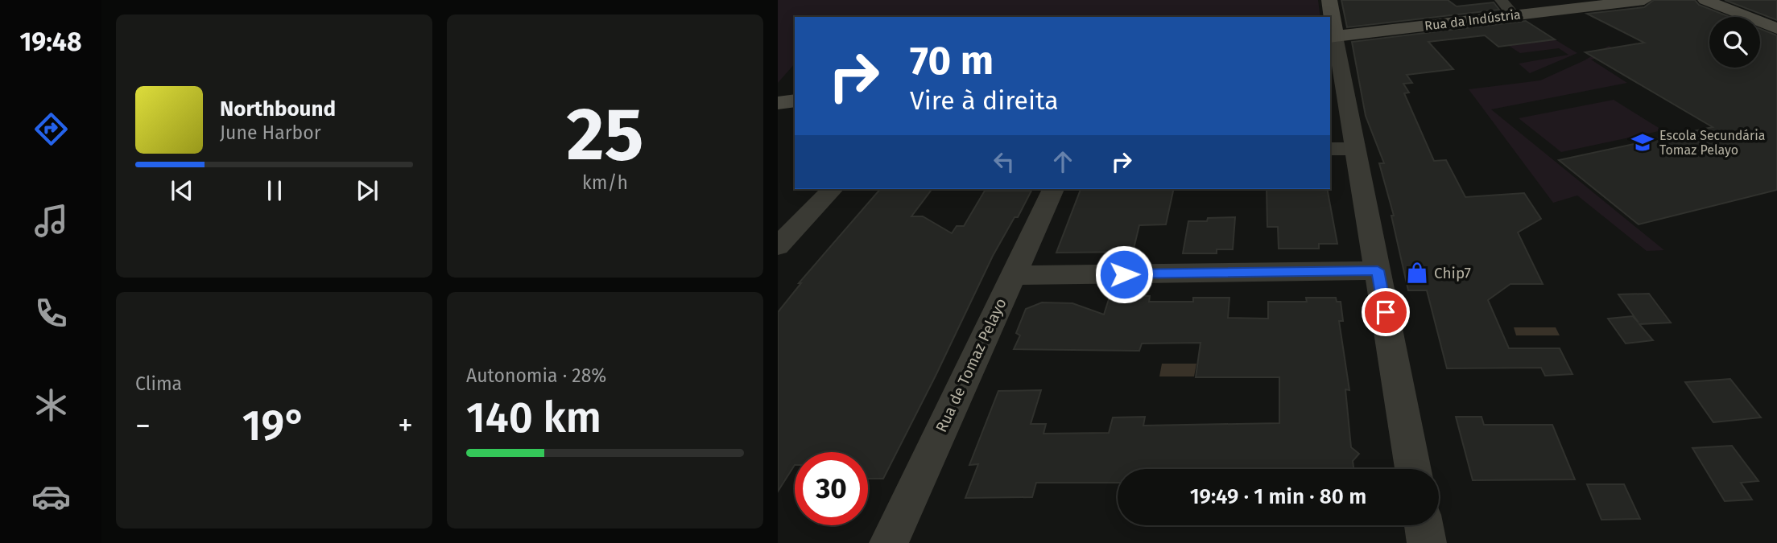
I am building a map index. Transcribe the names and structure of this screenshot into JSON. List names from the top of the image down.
{
  "streets": {
    "street": ["Rua da Indústria", "Rua de Tomaz Pelayo"]
  },
  "places": {
    "school or university": ["Escola Secundária Tomaz Pelayo"],
    "shop": ["Chip7"]
  },
  "page": {
    "tabs": "19:48",
    "tile": [
      ["25", "km/h"],
      "Clima",
      ["Autonomia · 28%", "140 km"]
    ],
    "turn": ["70 m", "Vire à direita"],
    "song": ["Northbound", "June Harbor"],
    "heat": ["−", "19°", "+"],
    "limit": "30",
    "trip": "19:49 · 1 min · 80 m"
  }
}
